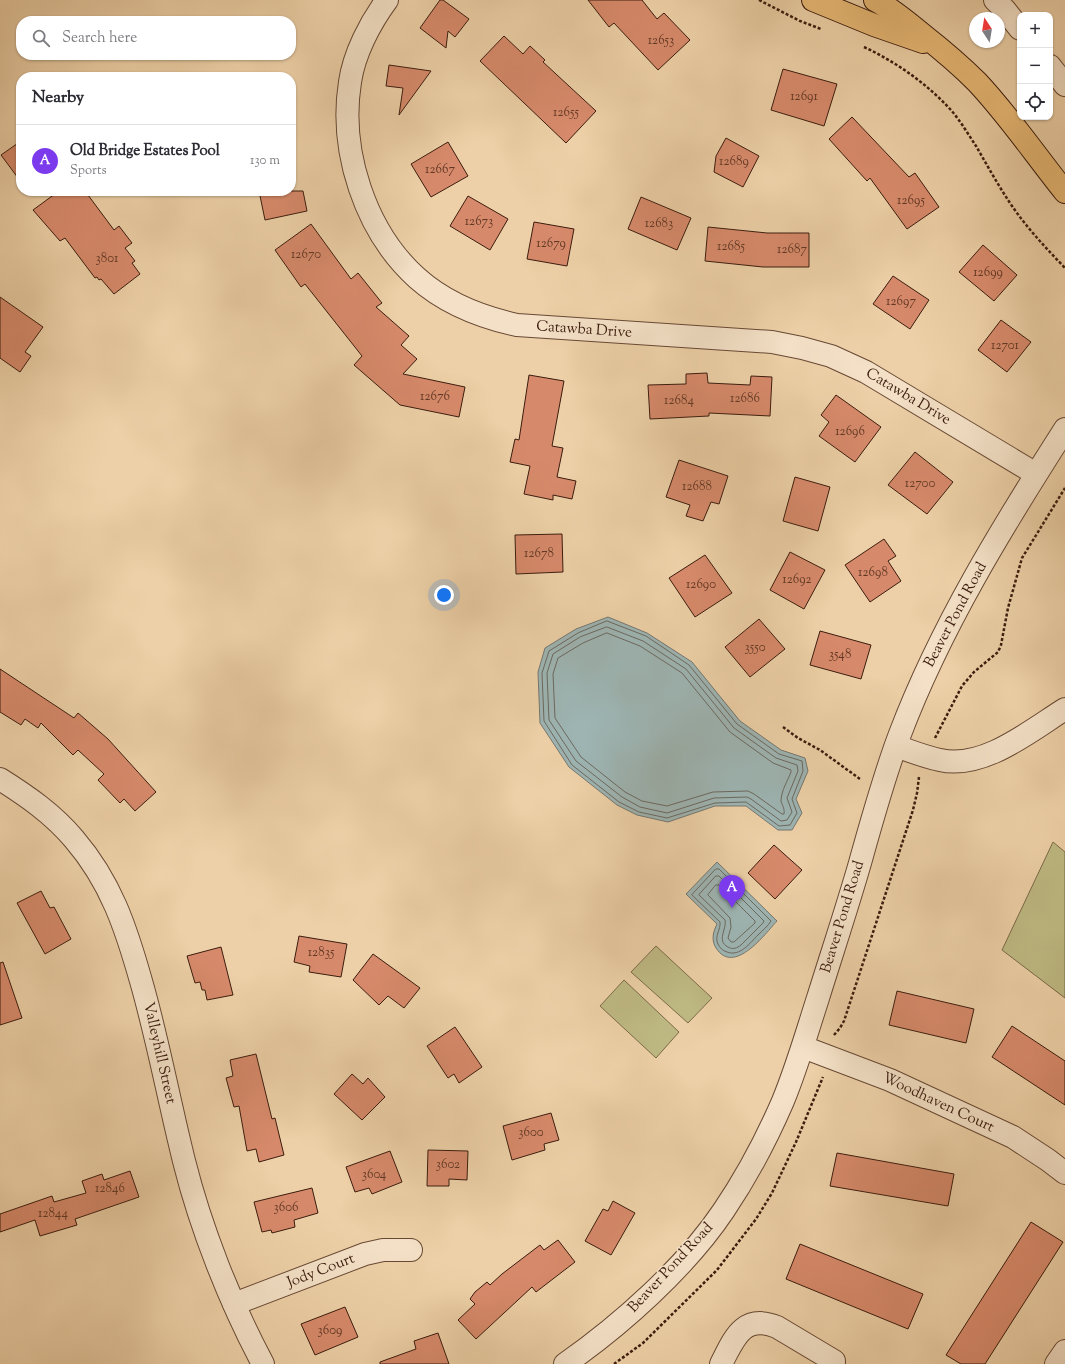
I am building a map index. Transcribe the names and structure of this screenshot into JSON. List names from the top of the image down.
{
  "streets": {
    "street": [
      "Catawba Drive",
      "Beaver Pond Road",
      "Valleyhill Street",
      "Woodhaven Court",
      "Jody Court"
    ]
  },
  "crossings": [
    ["Catawba Drive", "Beaver Pond Road"],
    ["Beaver Pond Road", "Woodhaven Court"],
    ["Valleyhill Street", "Jody Court"]
  ],
  "house_numbers": [
    "12653",
    "12691",
    "12655",
    "12689",
    "12667",
    "12695",
    "12673",
    "12683",
    "12679",
    "12685",
    "12687",
    "12670",
    "3801",
    "12699",
    "12697",
    "12701",
    "12676",
    "12686",
    "12684",
    "12696",
    "12700",
    "12688",
    "12678",
    "12698",
    "12692",
    "12690",
    "3550",
    "3548",
    "12835",
    "3600",
    "3602",
    "3604",
    "12846",
    "3606",
    "12844",
    "3609"
  ],
  "north": "top",
  "page": {
    "map_buttons": ["+", "−"],
    "search": "Search here",
    "heading": "Nearby",
    "list": [
      {
        "mark": "A",
        "name": "Old Bridge Estates Pool",
        "note": "Sports",
        "value": "130 m"
      }
    ],
    "pins": "A"
  }
}
